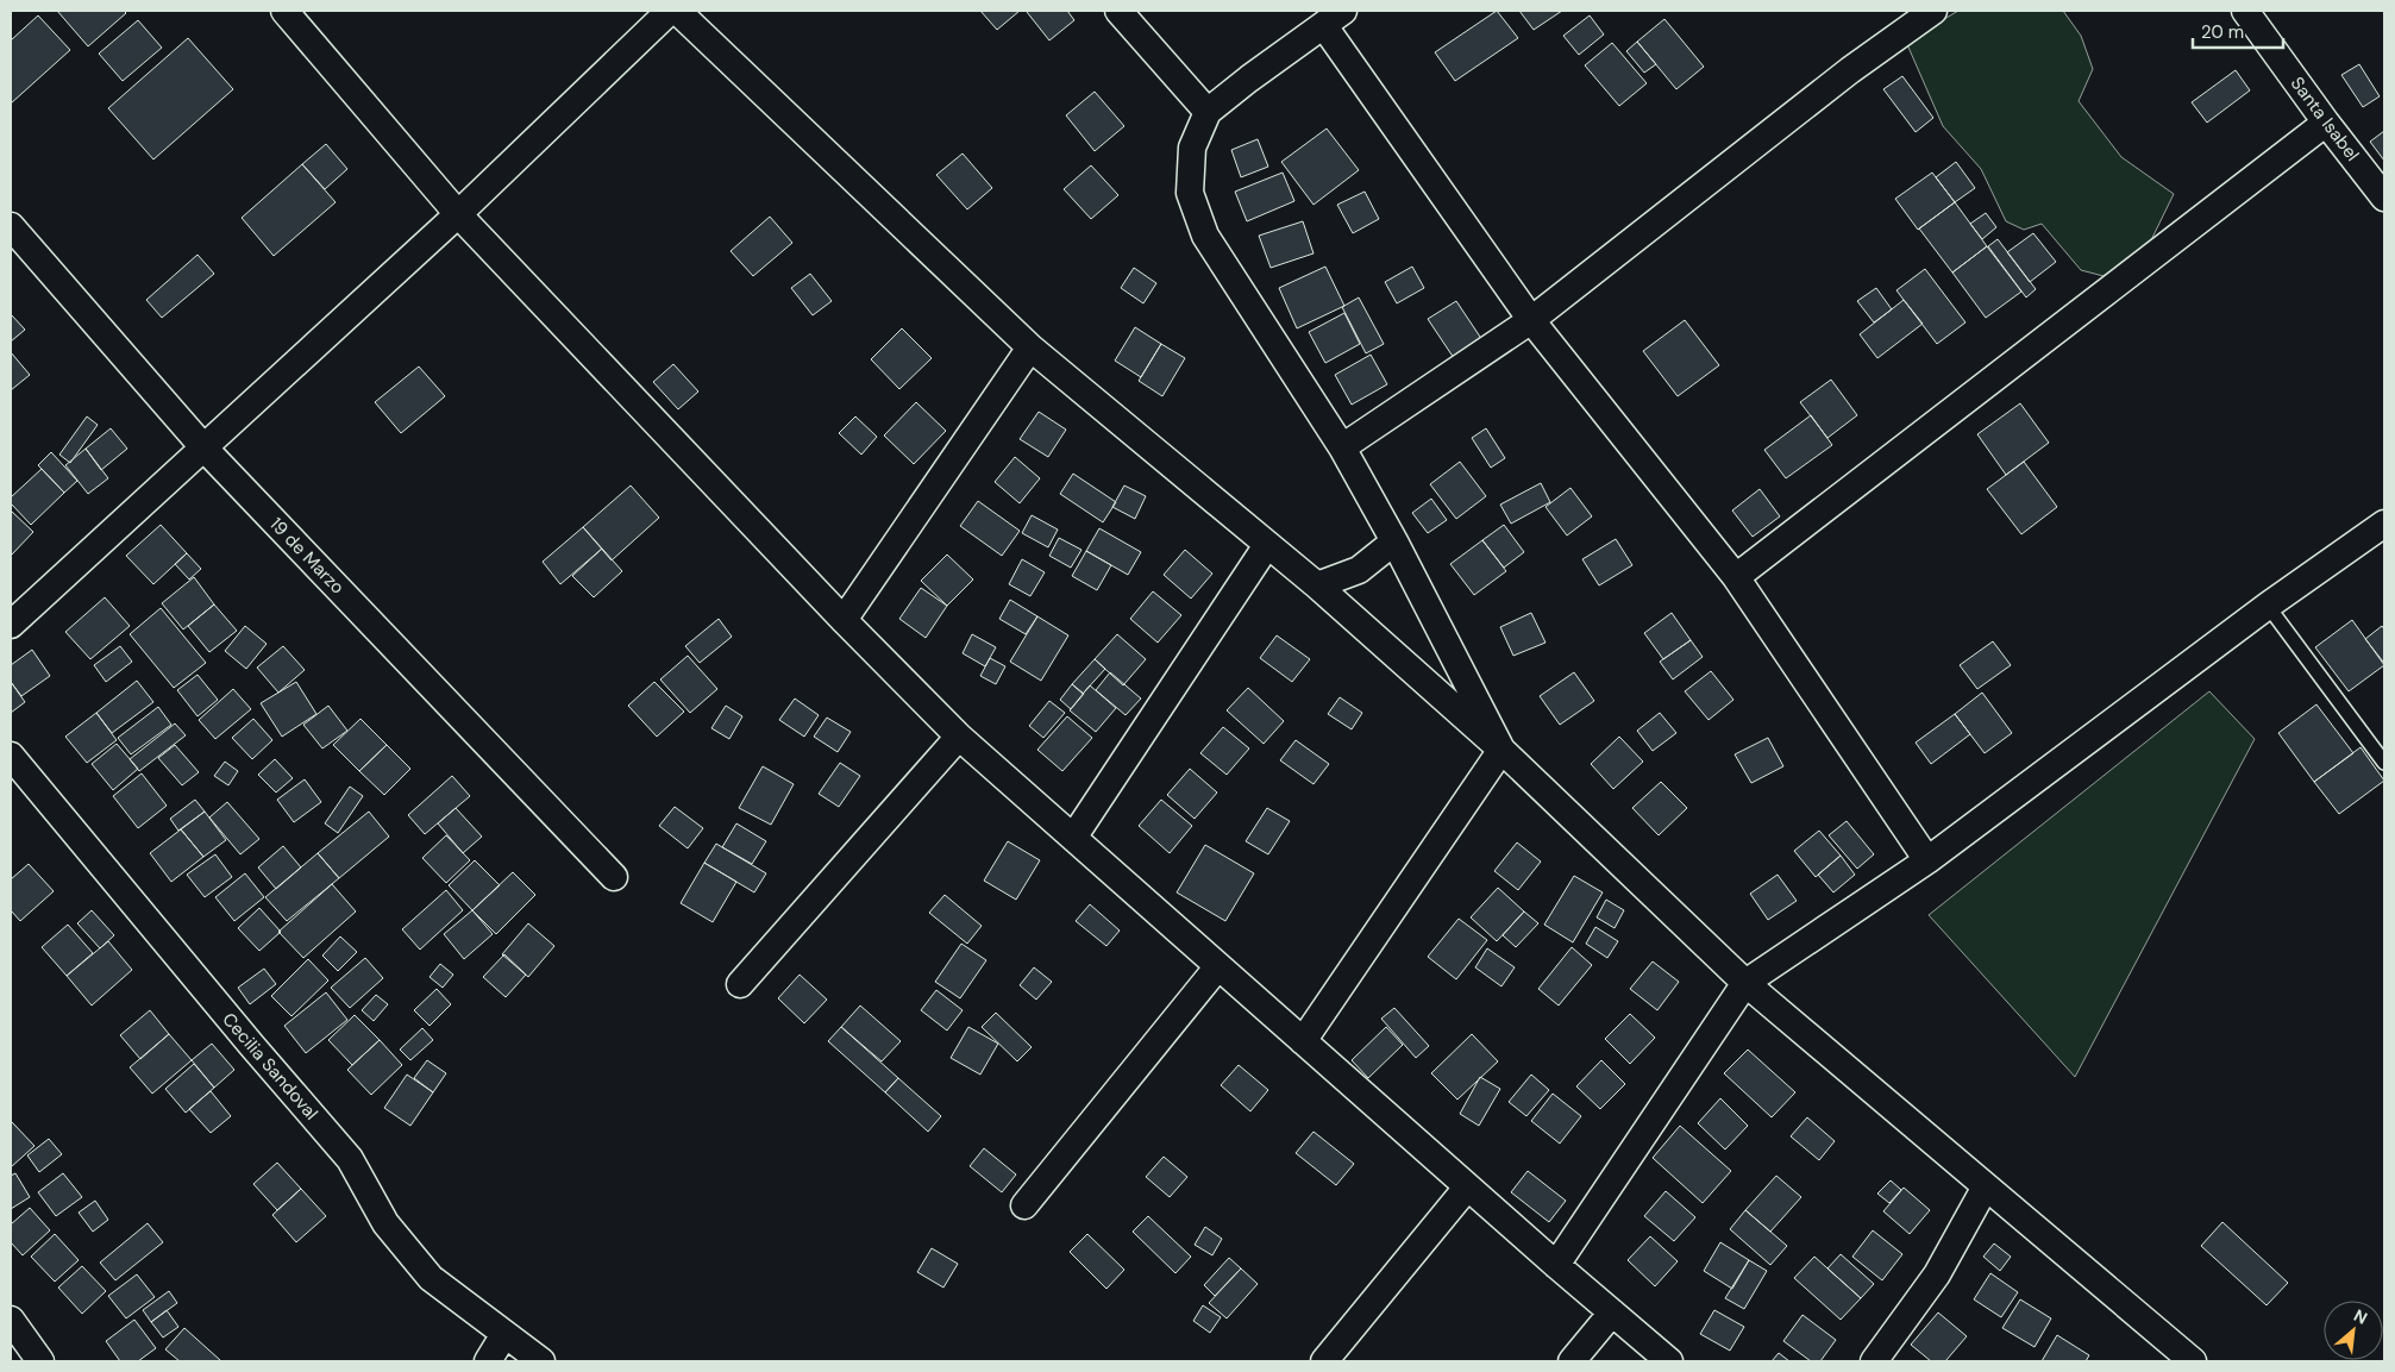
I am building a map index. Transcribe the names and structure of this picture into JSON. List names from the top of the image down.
{
  "streets": {
    "street": ["Santa Isabel", "19 de Marzo", "Cecilia Sandoval"]
  },
  "scale_bar": "20 m",
  "north": "top right"
}
